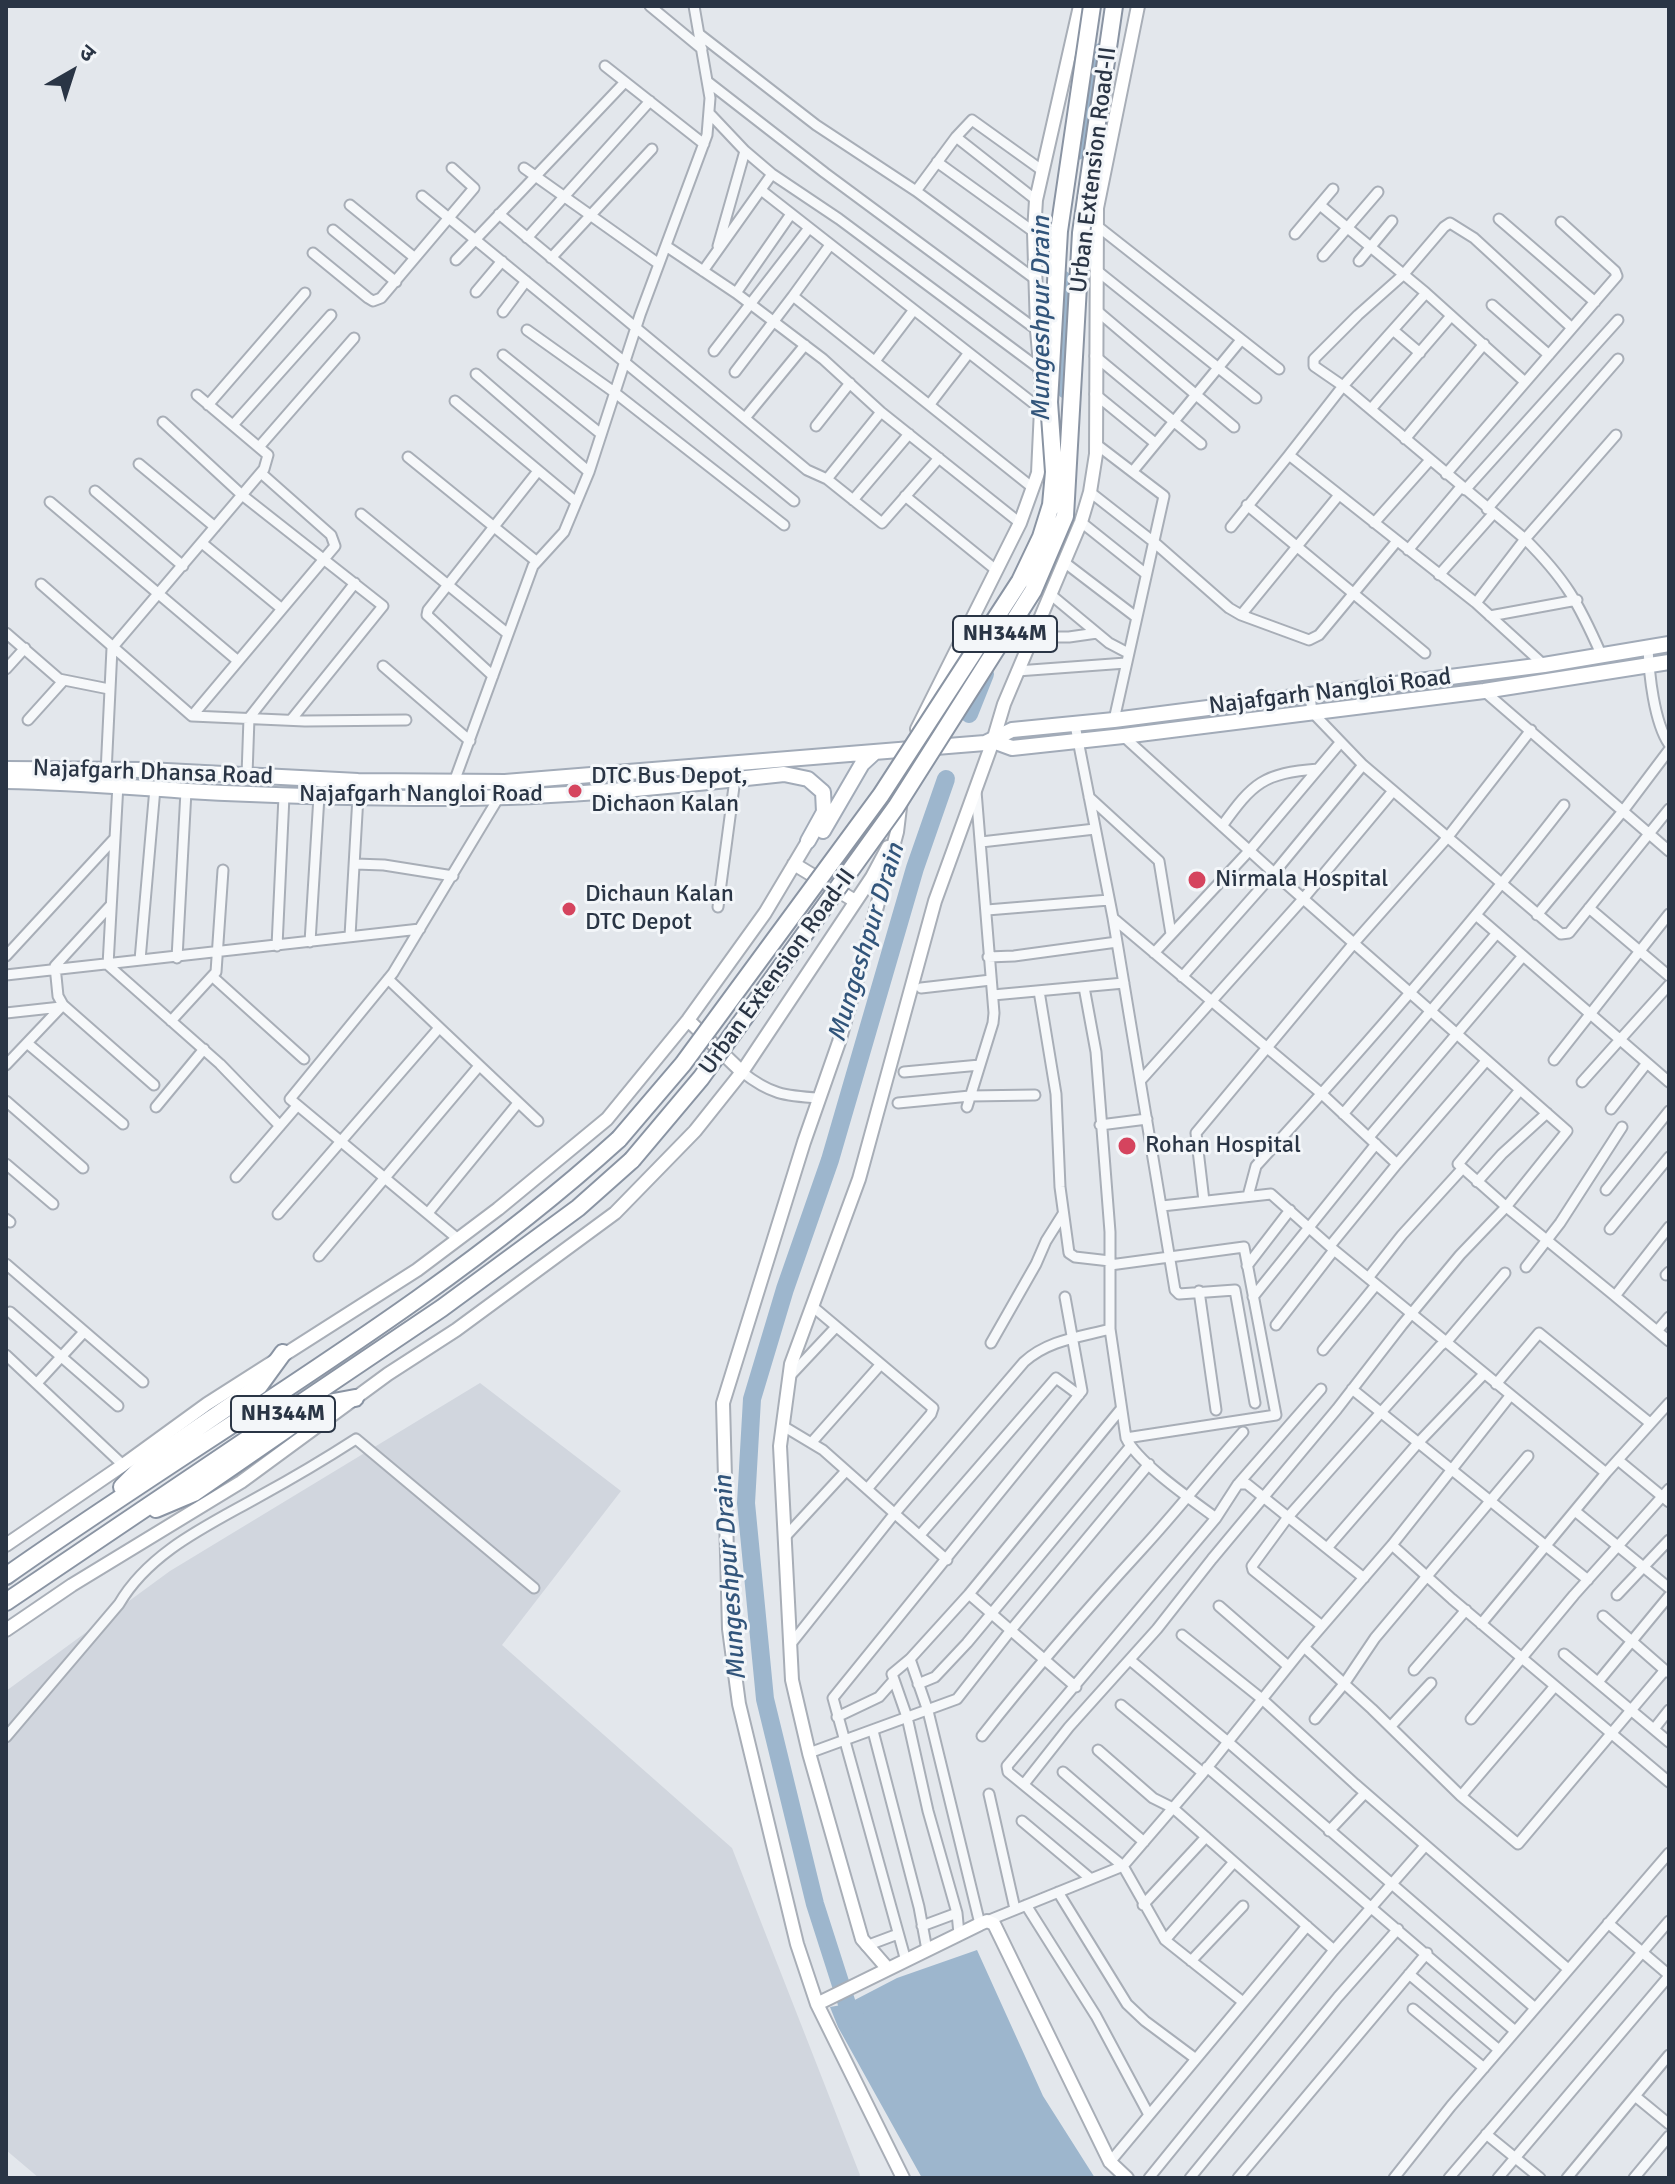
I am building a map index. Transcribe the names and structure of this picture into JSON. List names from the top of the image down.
{
  "streets": {
    "highway": ["Urban Extension Road-II", "NH344M"],
    "main road": ["Najafgarh Nangloi Road", "Najafgarh Dhansa Road"]
  },
  "crossings": [
    ["Najafgarh Nangloi Road", "Najafgarh Dhansa Road"]
  ],
  "water": ["Mungeshpur Drain"],
  "places": [
    "DTC Bus Depot, Dichaon Kalan",
    "Nirmala Hospital",
    "Dichaun Kalan DTC Depot",
    "Rohan Hospital"
  ],
  "north": "top right"
}
